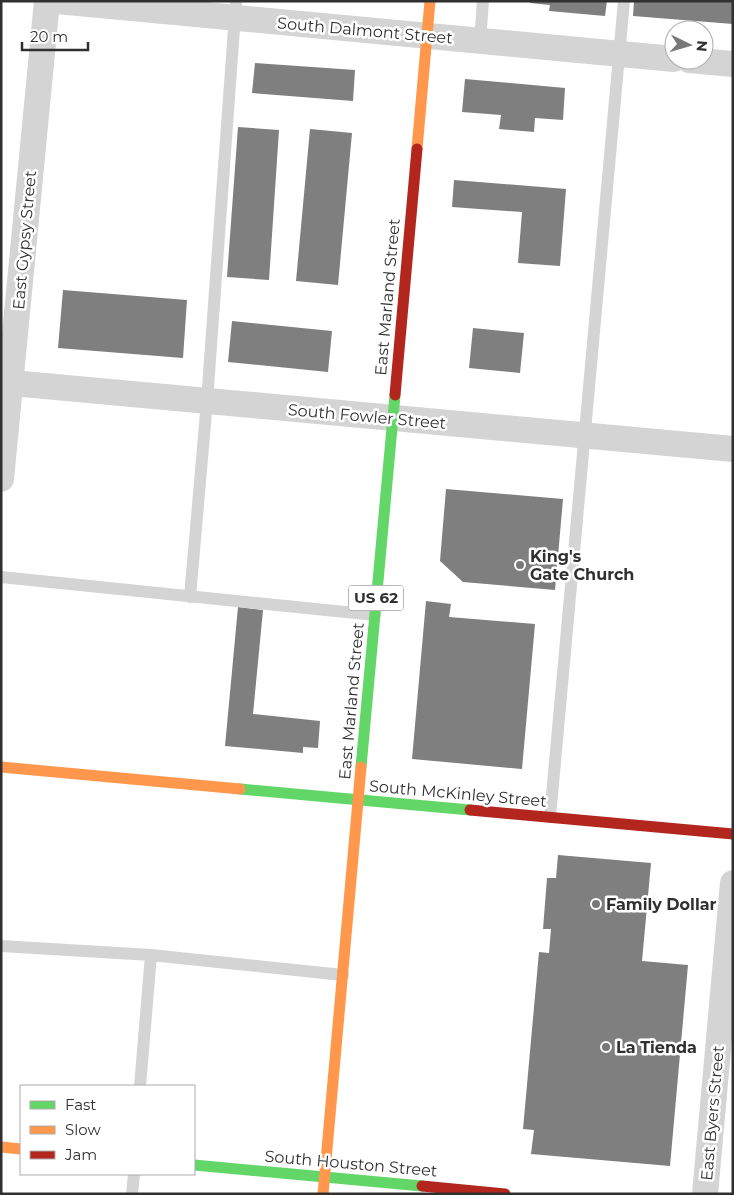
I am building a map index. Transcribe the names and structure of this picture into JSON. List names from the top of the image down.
{
  "streets": {
    "main road": [
      "East Marland Street",
      "US 62",
      "South McKinley Street",
      "South Houston Street"
    ],
    "street": [
      "South Dalmont Street",
      "East Gypsy Street",
      "South Fowler Street",
      "East Byers Street"
    ]
  },
  "crossings": [
    ["South Dalmont Street", "East Marland Street"],
    ["East Gypsy Street", "South Fowler Street"],
    ["East Marland Street", "South Fowler Street"],
    ["East Marland Street", "South McKinley Street"],
    ["East Marland Street", "South Houston Street"]
  ],
  "places": ["King's Gate Church", "Family Dollar", "La Tienda"],
  "legend": ["Fast", "Slow", "Jam"],
  "scale_bar": "20 m",
  "north": "right"
}
